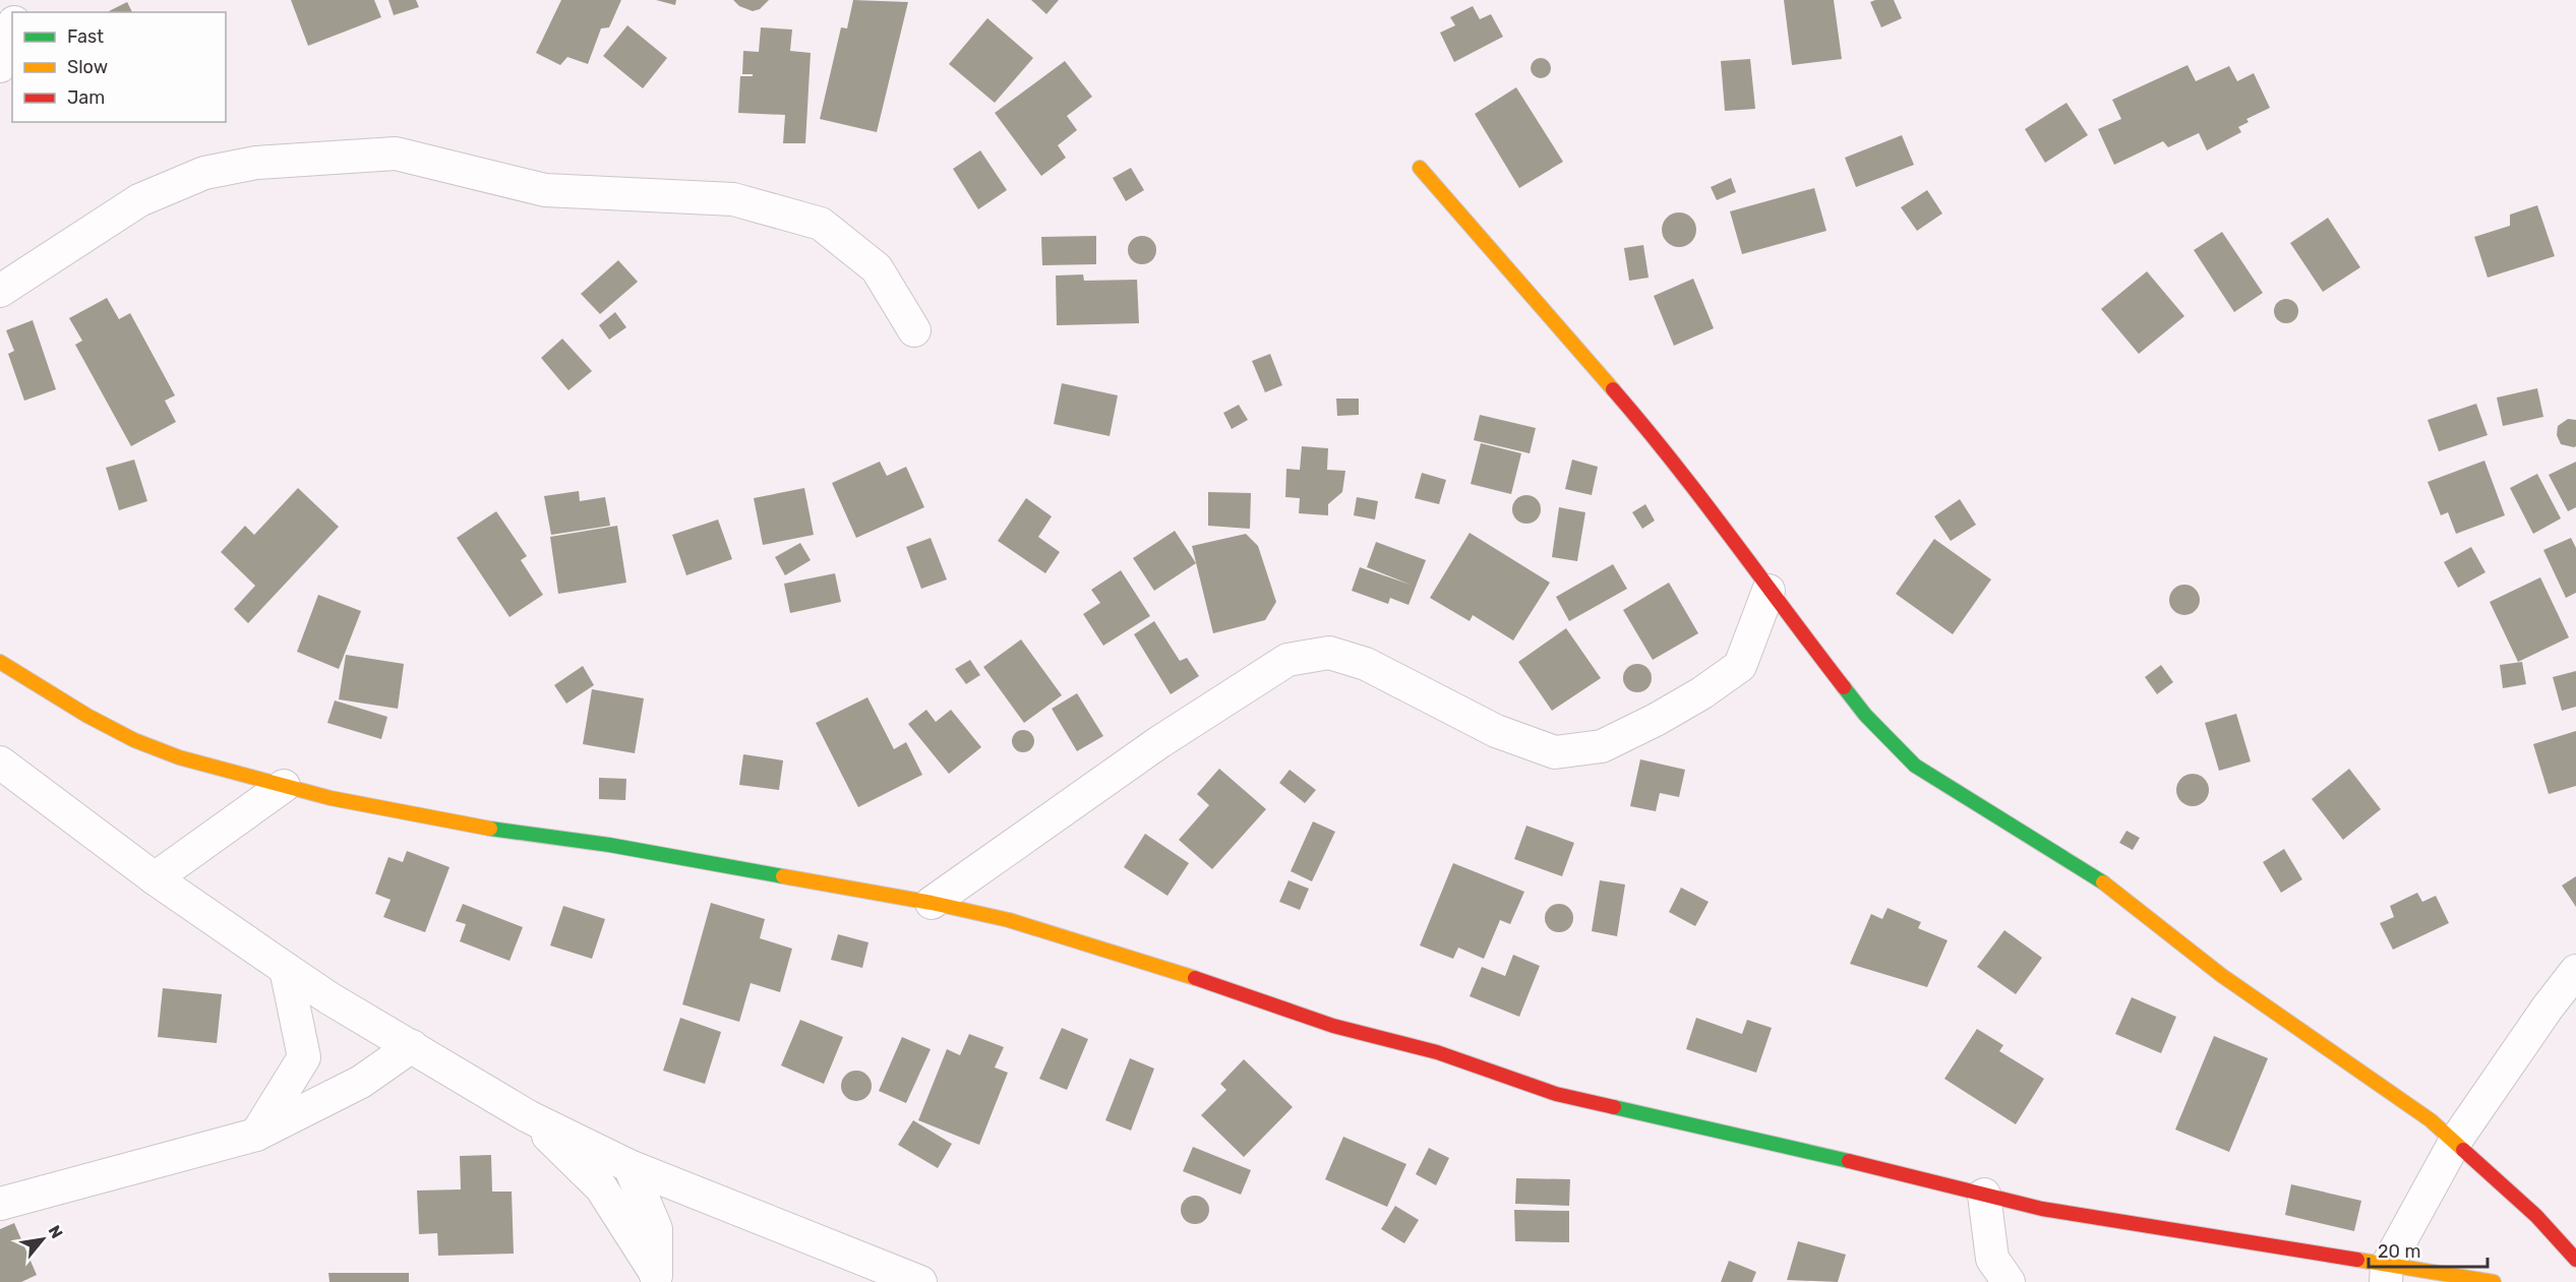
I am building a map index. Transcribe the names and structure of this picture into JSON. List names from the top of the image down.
{
  "legend": ["Fast", "Slow", "Jam"],
  "scale_bar": "20 m",
  "north": "top right"
}
